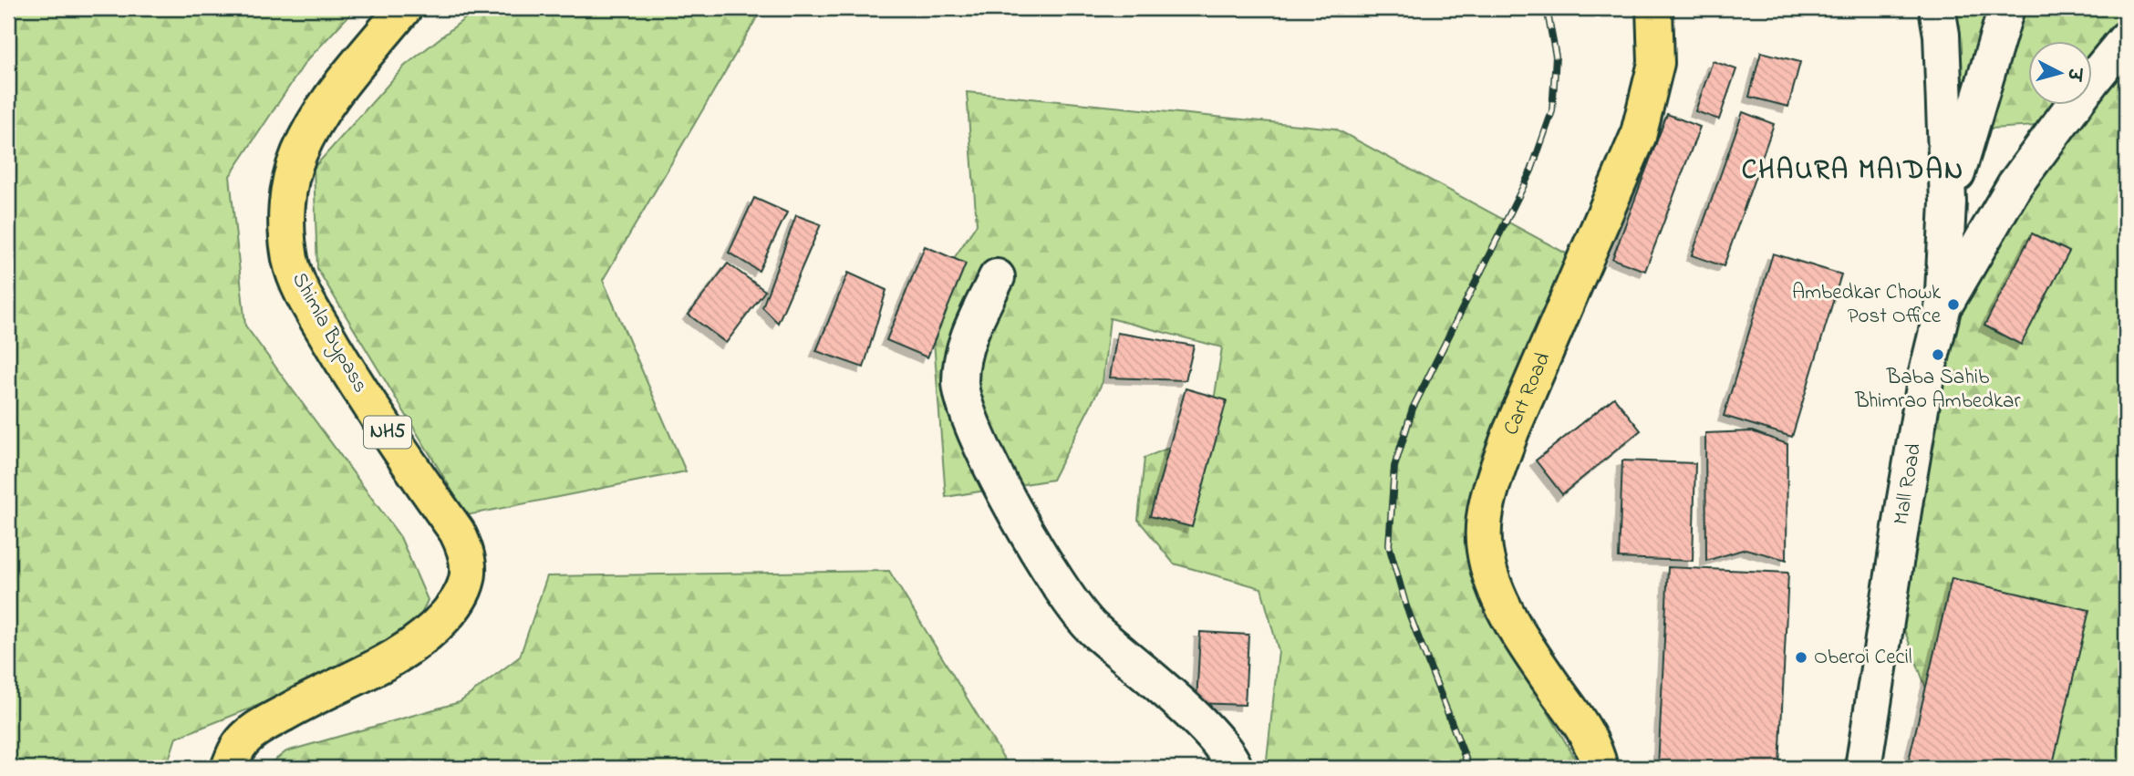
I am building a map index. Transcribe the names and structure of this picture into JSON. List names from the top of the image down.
{
  "streets": {
    "main road": ["Shimla Bypass", "Cart Road", "NH5"],
    "street": ["Mall Road"]
  },
  "districts": ["CHAURA MAIDAN"],
  "places": ["Ambedkar Chowk Post Office", "Baba Sahib Bhimrao Ambedkar", "Oberoi Cecil"],
  "north": "right"
}
